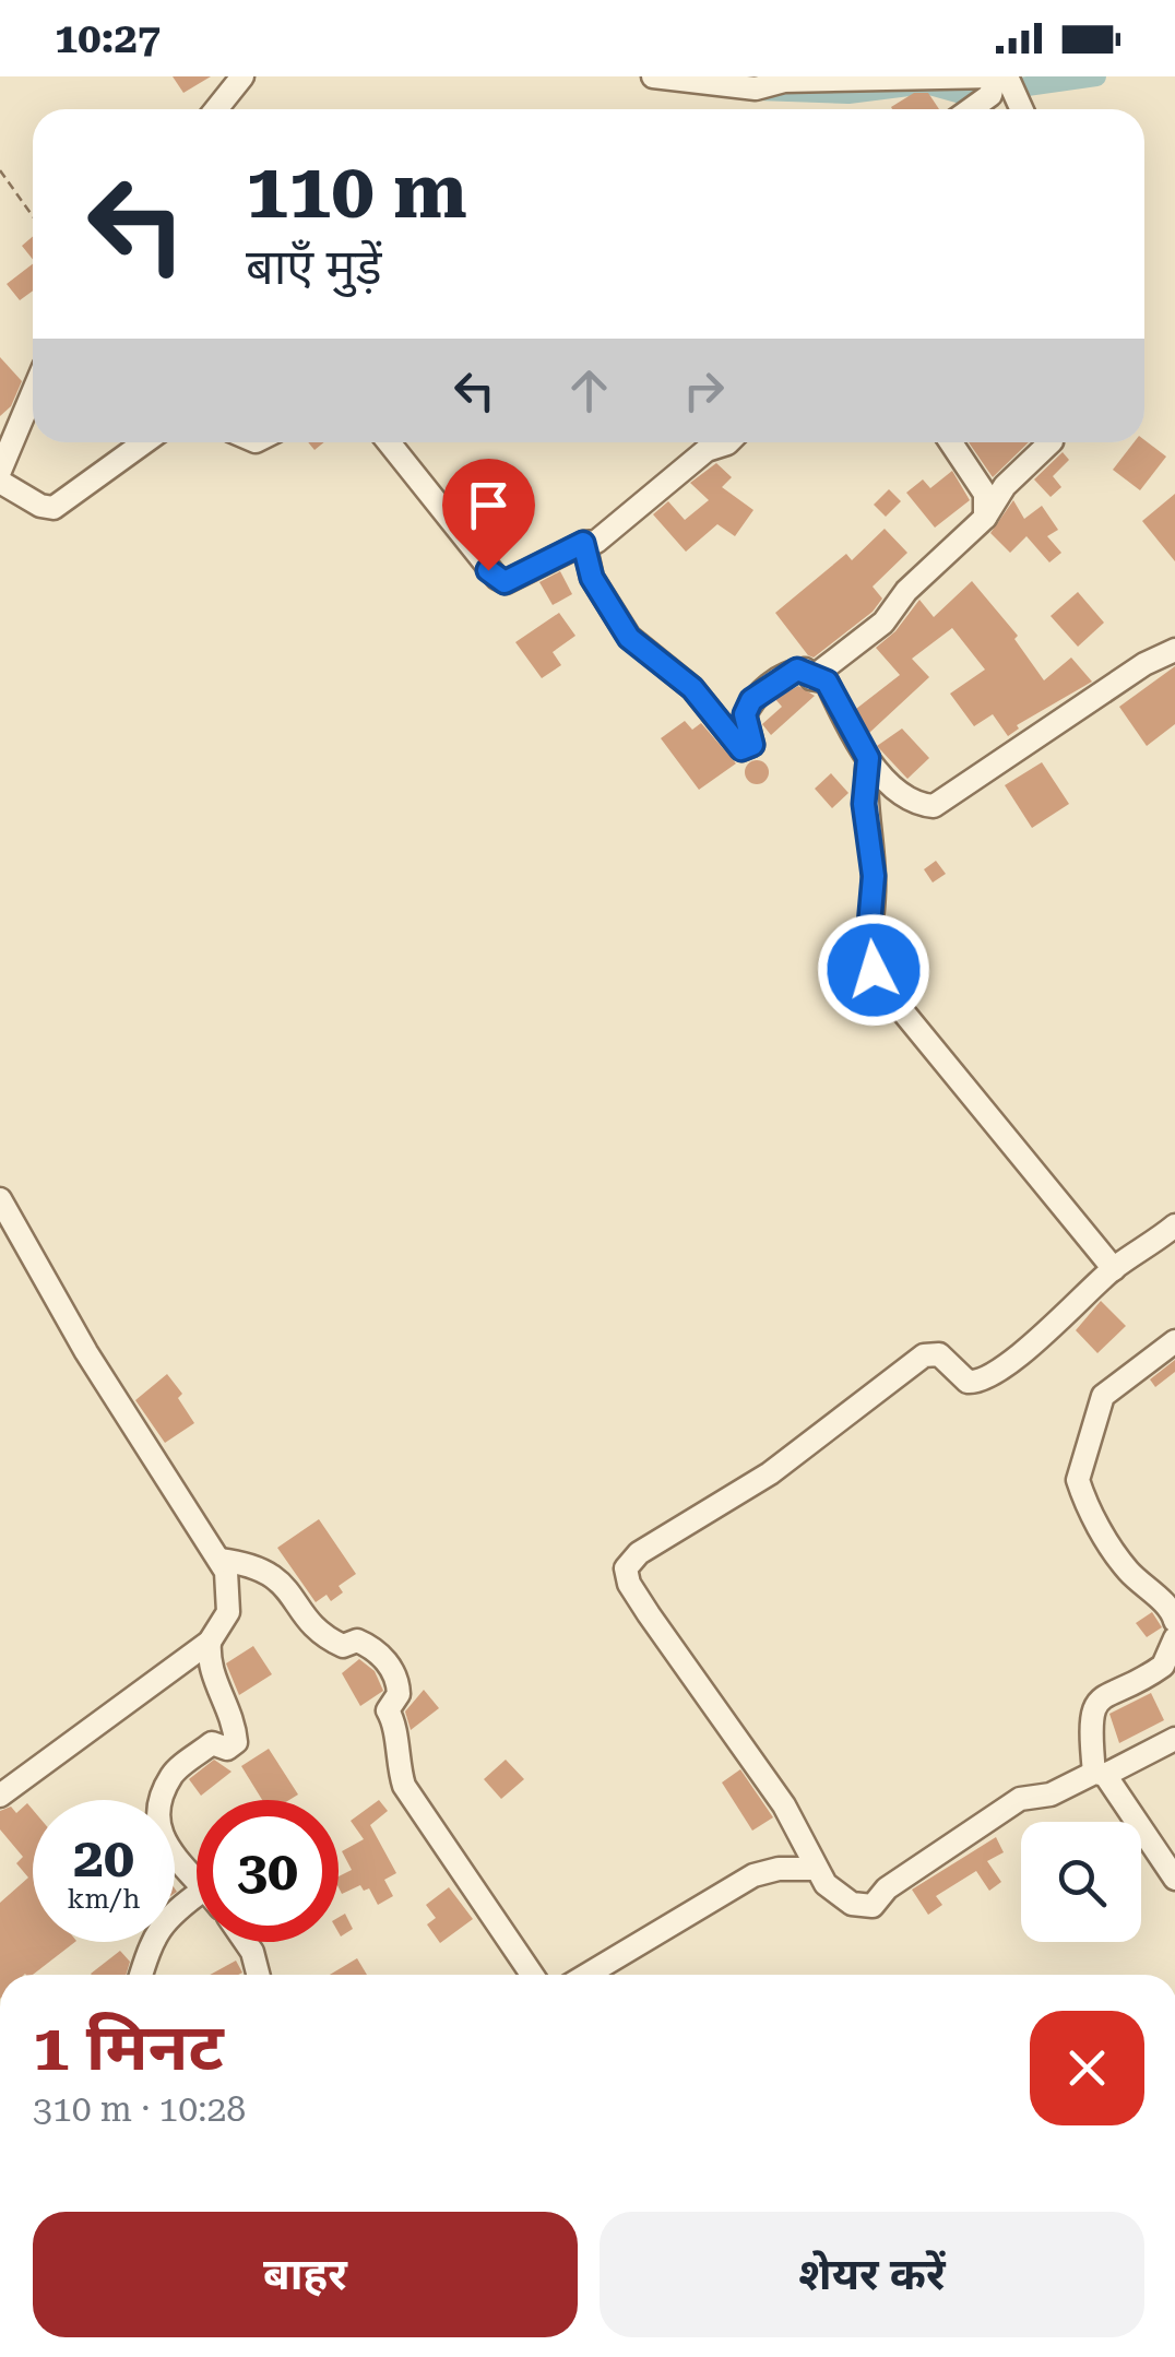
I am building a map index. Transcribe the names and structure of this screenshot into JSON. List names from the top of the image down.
{
  "page": {
    "status": "10:27",
    "turn": ["110 m", "बाएँ मुड़ें"],
    "speed": "20 km/h",
    "limit": "30",
    "heading": ["1 मिनट", "310 m · 10:28"],
    "buttons": ["बाहर", "शेयर करें"]
  }
}
